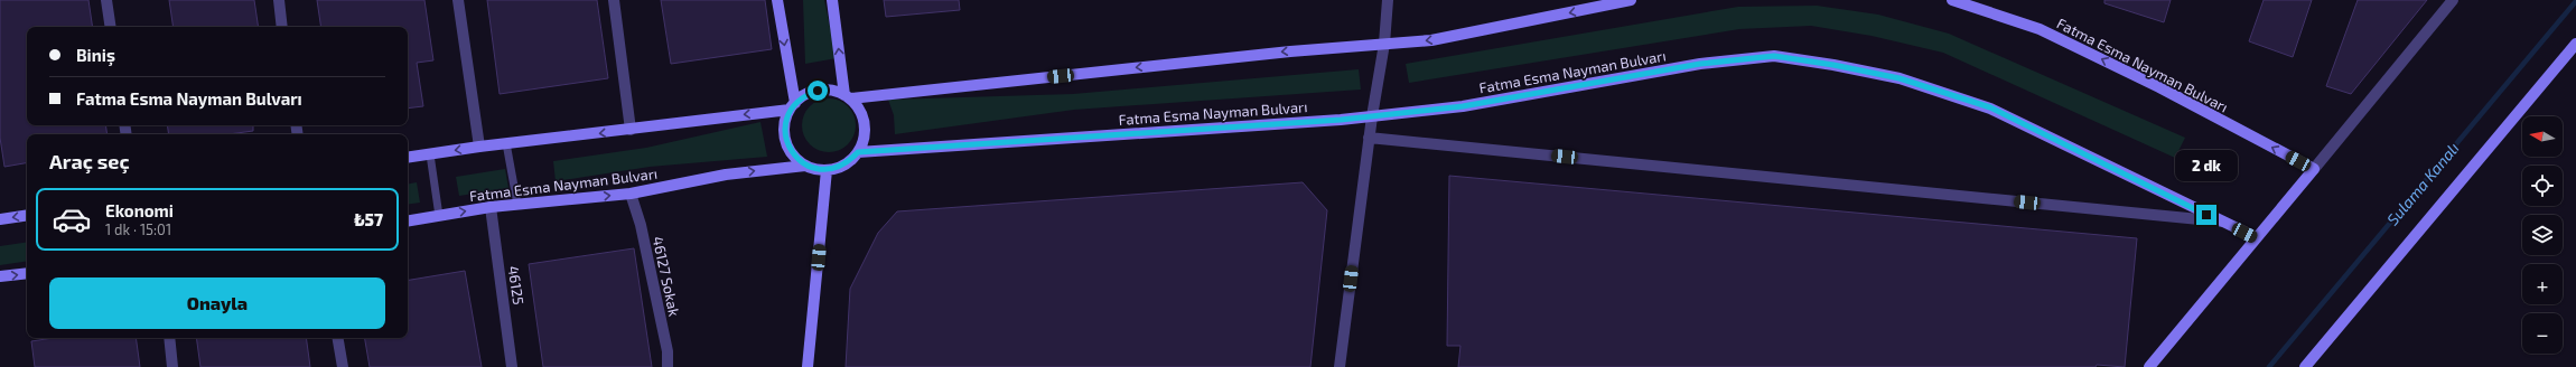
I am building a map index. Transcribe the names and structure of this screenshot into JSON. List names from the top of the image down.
{
  "streets": {
    "street": ["Fatma Esma Nayman Bulvarı", "46127 Sokak", "46125"]
  },
  "crossings": [
    ["Fatma Esma Nayman Bulvarı", "46127 Sokak"],
    ["Fatma Esma Nayman Bulvarı", "46125"]
  ],
  "water": ["Sulama Kanalı"],
  "north": "left",
  "page": {
    "banner": ["Biniş", "Fatma Esma Nayman Bulvarı"],
    "map_buttons": ["+", "−"],
    "heading": "Araç seç",
    "bubble": "2 dk",
    "list": [
      {
        "name": "Ekonomi",
        "note": "1 dk · 15:01",
        "value": "₺57"
      }
    ],
    "buttons": "Onayla"
  }
}
